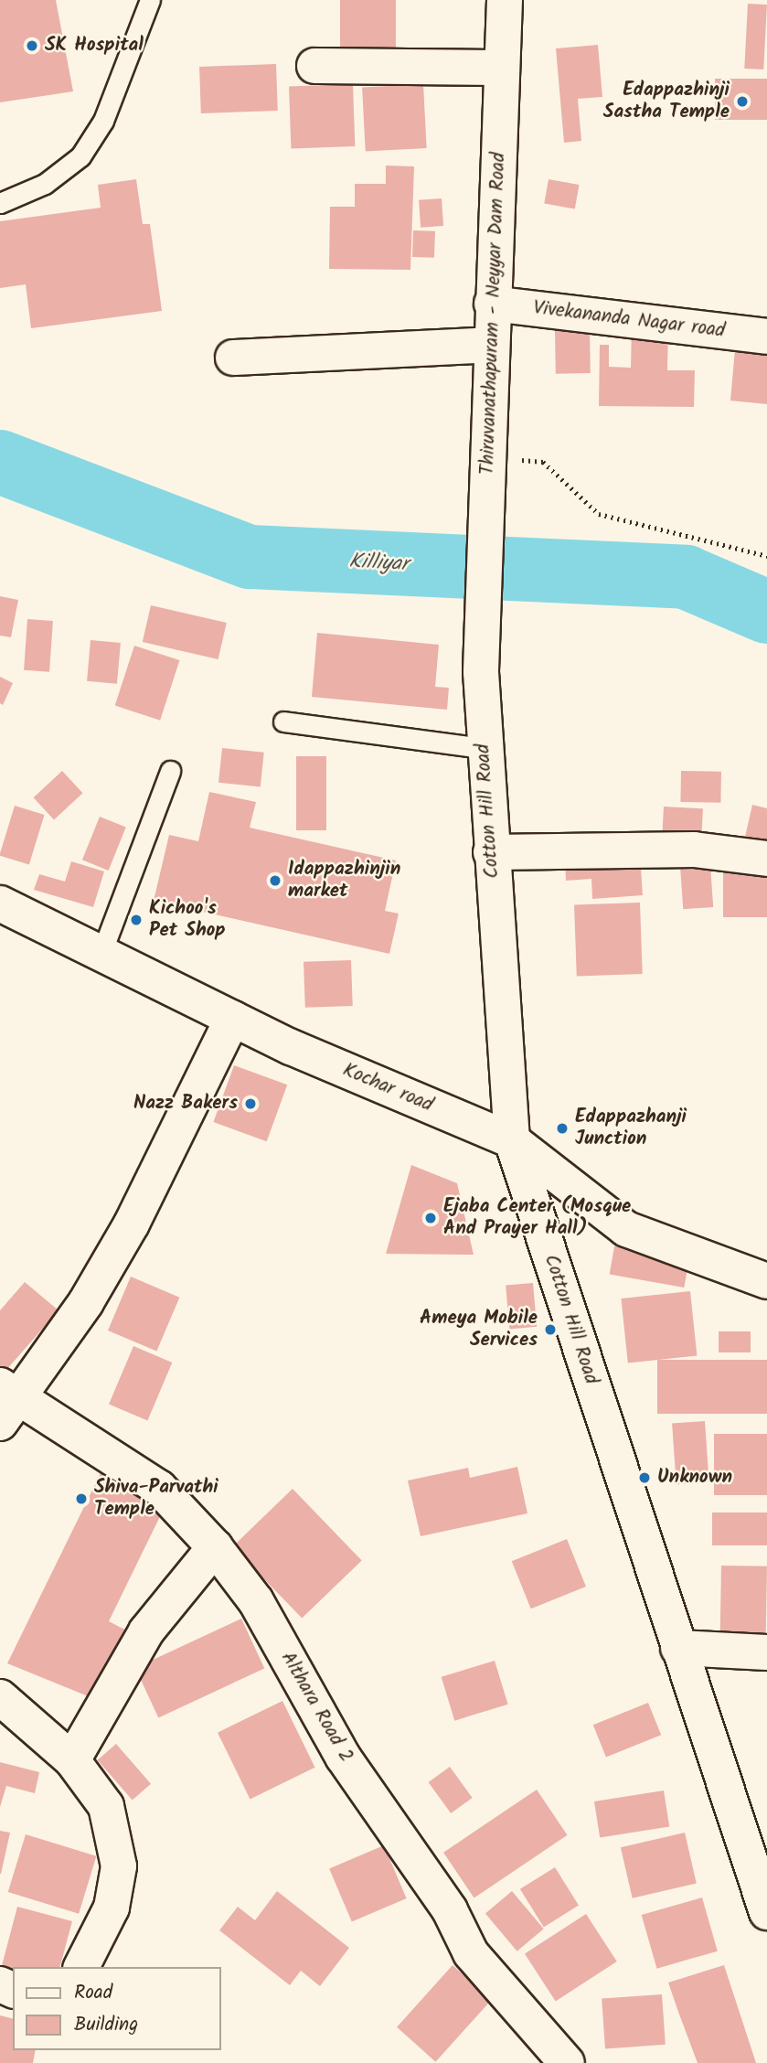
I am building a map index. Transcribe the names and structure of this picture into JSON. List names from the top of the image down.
{
  "streets": {
    "street": [
      "Thiruvanathapuram - Neyyar Dam Road",
      "Vivekananda Nagar road",
      "Cotton Hill Road",
      "Kochar road",
      "Althara Road 2"
    ]
  },
  "crossings": [
    ["Thiruvanathapuram - Neyyar Dam Road", "Vivekananda Nagar road"],
    ["Thiruvanathapuram - Neyyar Dam Road", "Cotton Hill Road"],
    ["Cotton Hill Road", "Kochar road"]
  ],
  "water": ["Killiyar"],
  "places": [
    "SK Hospital",
    "Edappazhinji Sastha Temple",
    "Idappazhinjin market",
    "Kichoo's Pet Shop",
    "Nazz Bakers",
    "Edappazhanji Junction",
    "Ejaba Center (Mosque And Prayer Hall)",
    "Ameya Mobile Services",
    "Unknown",
    "Shiva-Parvathi Temple"
  ],
  "legend": ["Road", "Building"]
}
